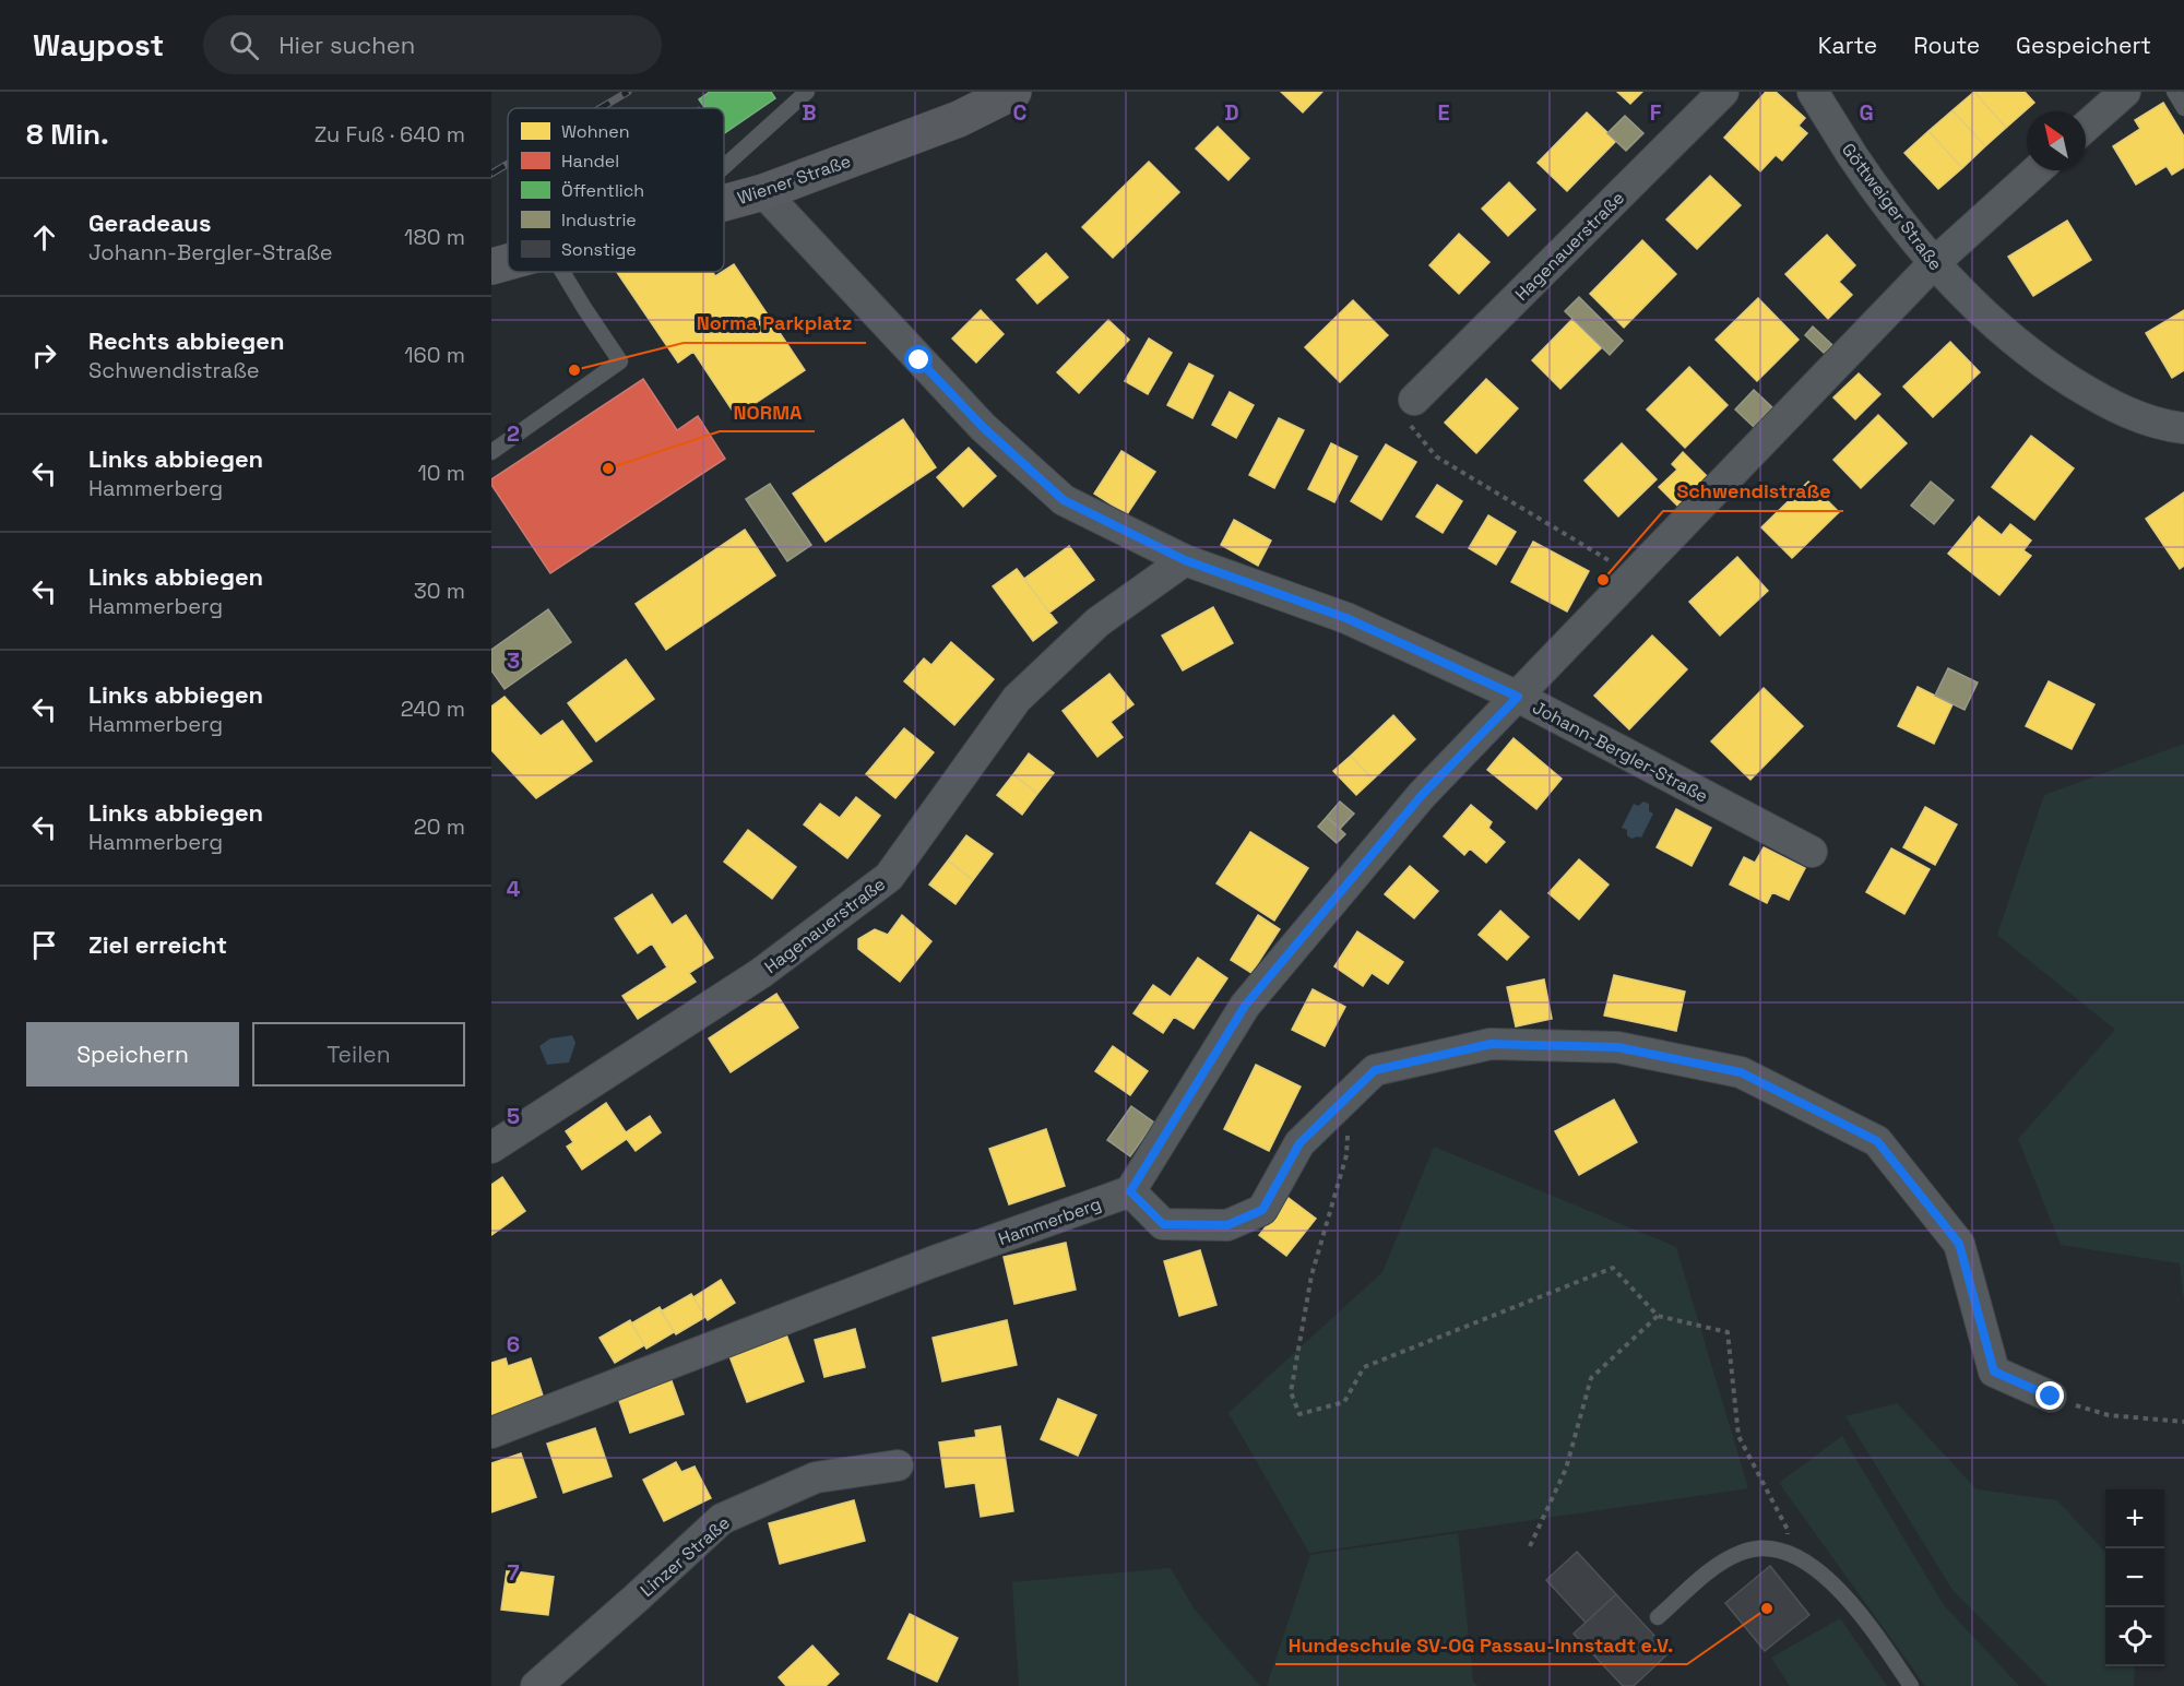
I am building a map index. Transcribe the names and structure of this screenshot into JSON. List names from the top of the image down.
{
  "streets": {
    "main road": ["Wiener Straße"],
    "street": [
      "Göttweiger Straße",
      "Hagenauerstraße",
      "Johann-Bergler-Straße",
      "Hammerberg",
      "Linzer Straße"
    ]
  },
  "crossings": [
    ["Wiener Straße", "Johann-Bergler-Straße"],
    ["Hagenauerstraße", "Johann-Bergler-Straße"]
  ],
  "places": [
    "Norma Parkplatz",
    "NORMA",
    "Schwendistraße",
    "Hundeschule SV-OG Passau-Innstadt e.V."
  ],
  "legend": [
    "Wohnen",
    "Handel",
    "Öffentlich",
    "Industrie",
    "Sonstige"
  ],
  "north": "top left",
  "page": {
    "header": "Waypost",
    "search": "Hier suchen",
    "nav": ["Karte", "Route", "Gespeichert"],
    "heading": ["8 Min.", "Zu Fuß · 640 m"],
    "list": [
      ["Geradeaus", "Johann-Bergler-Straße", "180 m"],
      ["Rechts abbiegen", "Schwendistraße", "160 m"],
      ["Links abbiegen", "Hammerberg", "10 m"],
      ["Links abbiegen", "Hammerberg", "30 m"],
      ["Links abbiegen", "Hammerberg", "240 m"],
      ["Links abbiegen", "Hammerberg", "20 m"],
      "Ziel erreicht"
    ],
    "buttons": ["Speichern", "Teilen"],
    "map_buttons": ["+", "−"]
  },
  "grid": {
    "columns": [
      "B",
      "C",
      "D",
      "E",
      "F",
      "G"
    ],
    "rows": [
      "2",
      "3",
      "4",
      "5",
      "6",
      "7"
    ]
  }
}
